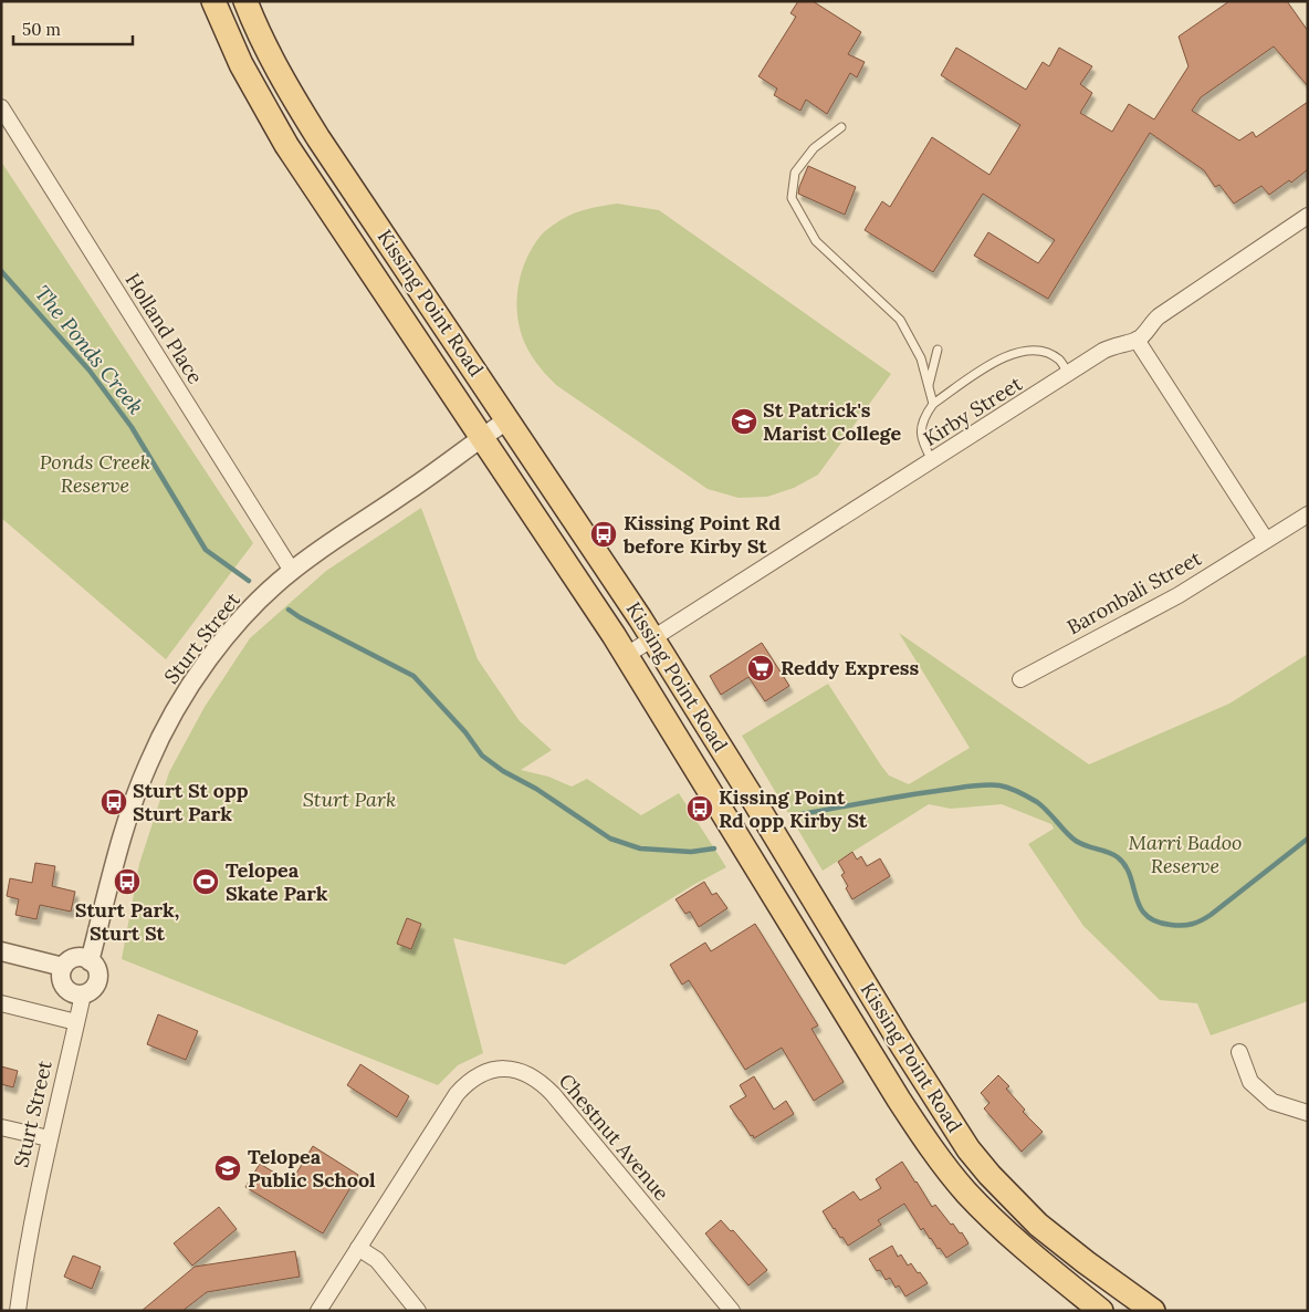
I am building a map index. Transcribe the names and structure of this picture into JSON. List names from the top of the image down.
{
  "streets": {
    "main road": ["Kissing Point Road"],
    "street": [
      "Holland Place",
      "Kirby Street",
      "Baronbali Street",
      "Sturt Street",
      "Chestnut Avenue"
    ]
  },
  "crossings": [
    ["Kissing Point Road", "Kirby Street"],
    ["Kissing Point Road", "Sturt Street"],
    ["Holland Place", "Sturt Street"]
  ],
  "water": ["The Ponds Creek"],
  "parks": ["Ponds Creek Reserve", "Sturt Park", "Marri Badoo Reserve"],
  "places": {
    "school or university": ["St Patrick's Marist College", "Telopea Public School"],
    "bus stop": [
      "Kissing Point Rd before Kirby St",
      "Sturt St opp Sturt Park",
      "Kissing Point Rd opp Kirby St",
      "Sturt Park, Sturt St"
    ],
    "supermarket": ["Reddy Express"],
    "sports": ["Telopea Skate Park"]
  },
  "scale_bar": "50 m"
}
